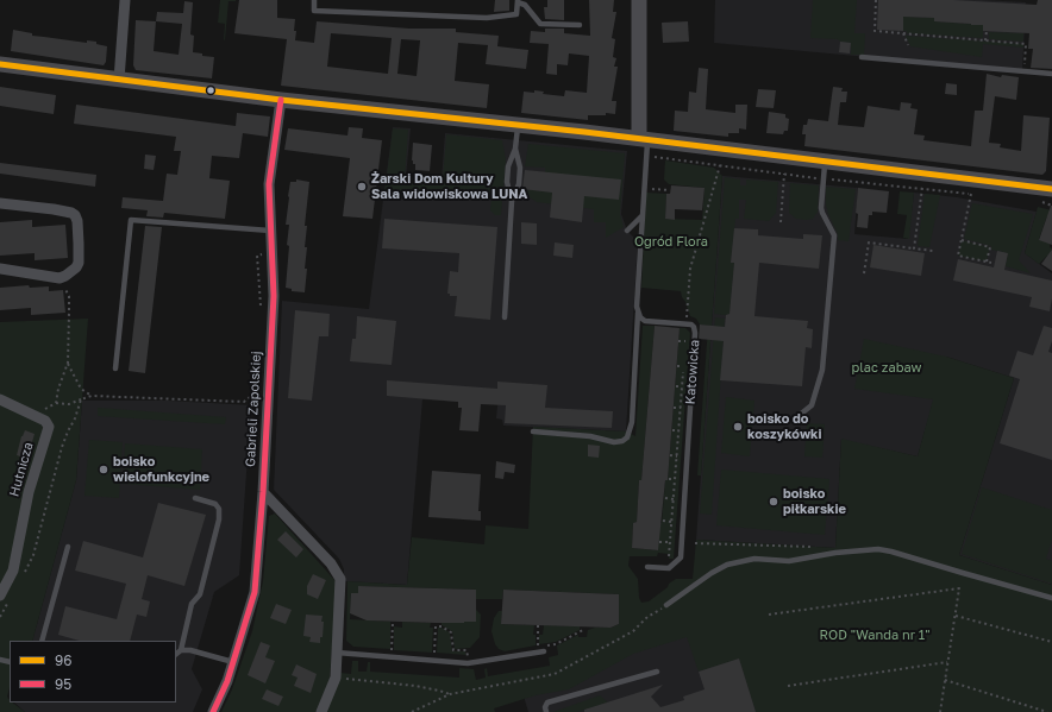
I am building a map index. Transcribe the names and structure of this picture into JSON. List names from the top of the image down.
{
  "streets": {
    "street": ["Gabrieli Zapolskiej", "Hutnicza"],
    "lane": ["Katowicka"]
  },
  "parks": ["Ogród Flora", "plac zabaw", "ROD \"Wanda nr 1\""],
  "places": [
    "Żarski Dom Kultury Sala widowiskowa LUNA",
    "boisko do koszykówki",
    "boisko wielofunkcyjne",
    "boisko piłkarskie"
  ],
  "lines": ["transit line 96", "transit line 95"],
  "legend": ["96", "95"]
}
